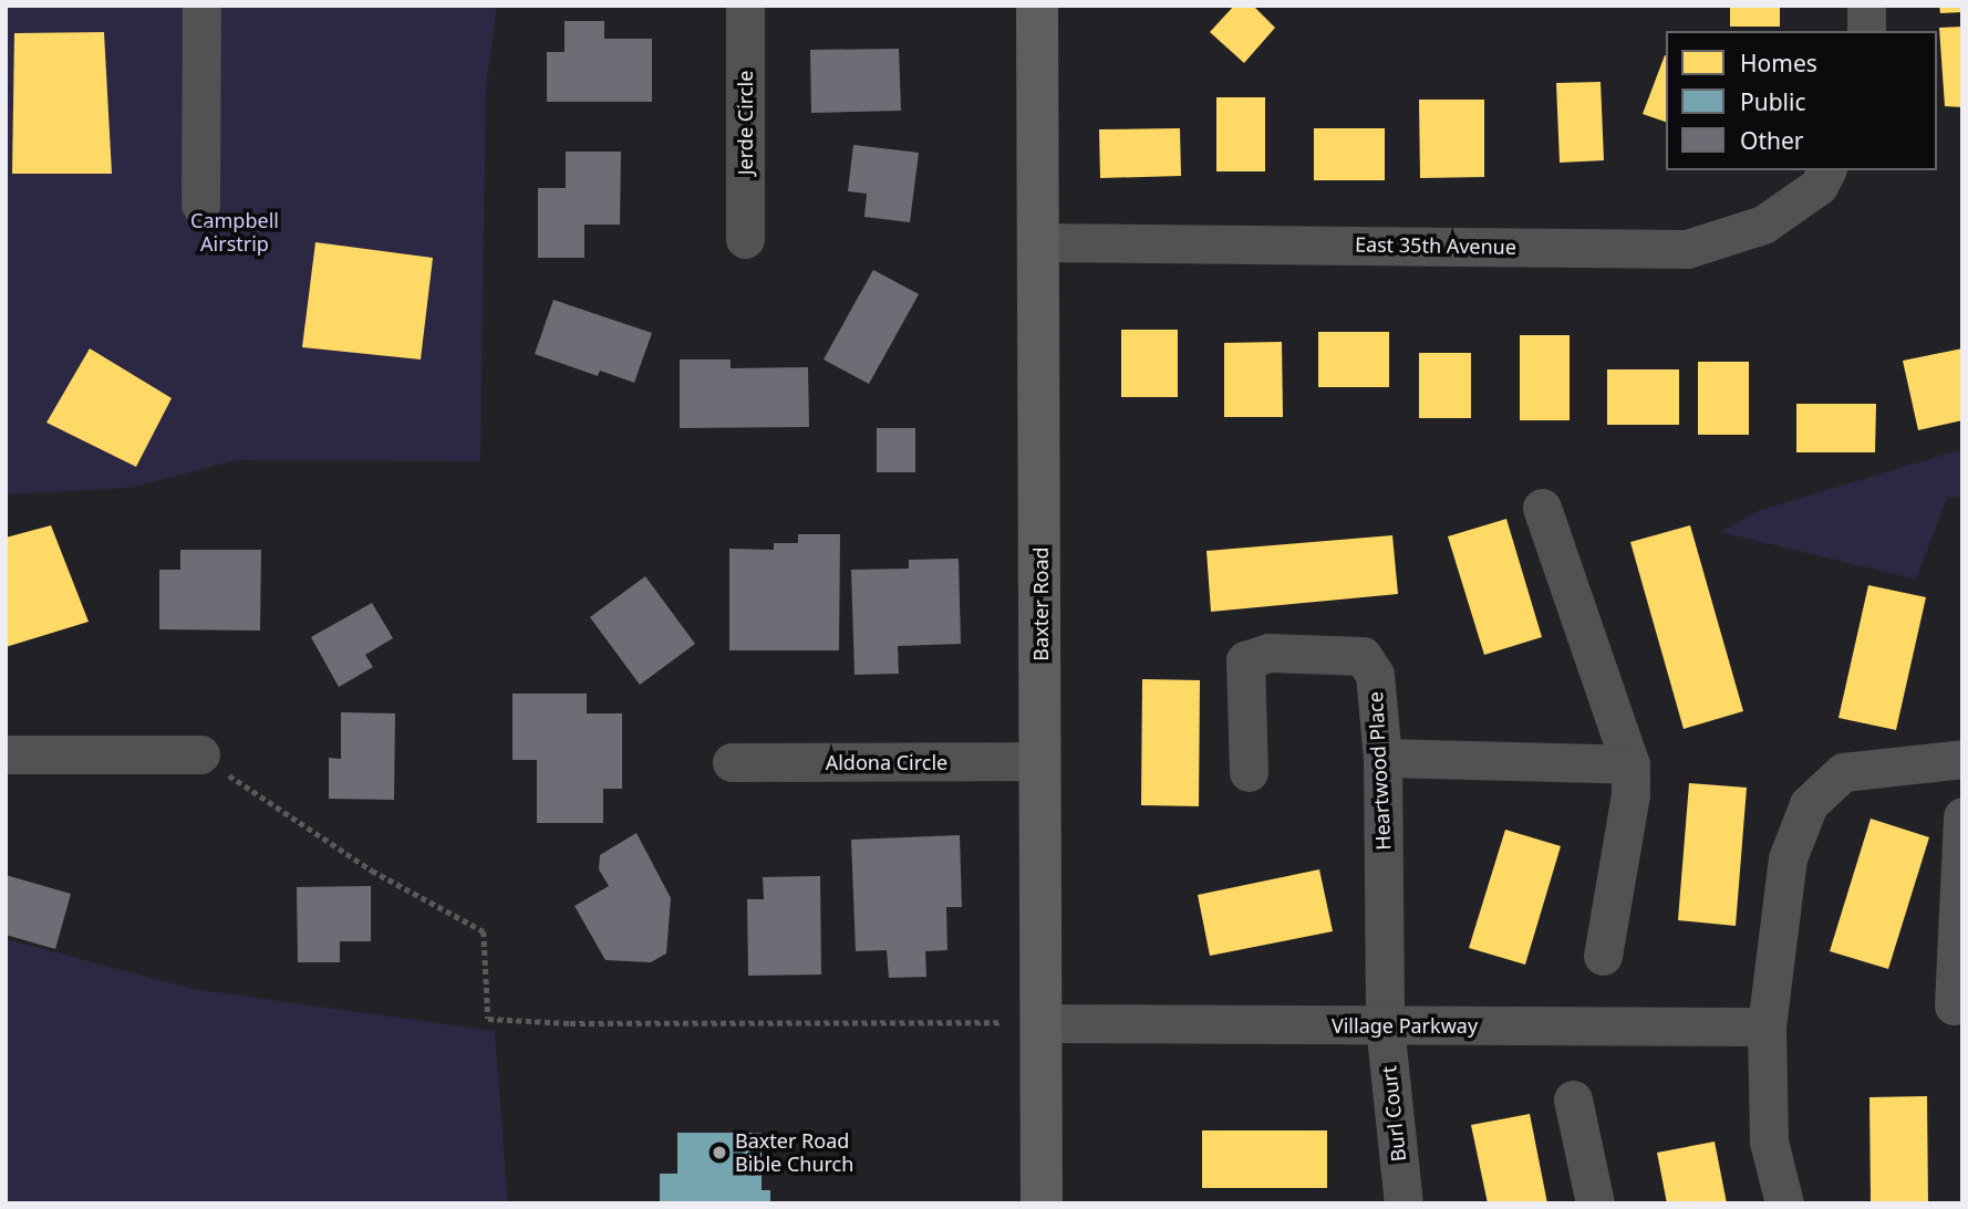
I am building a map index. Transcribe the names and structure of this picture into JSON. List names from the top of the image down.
{
  "streets": {
    "street": [
      "Jerde Circle",
      "East 35th Avenue",
      "Baxter Road",
      "Aldona Circle",
      "Heartwood Place",
      "Village Parkway",
      "Burl Court"
    ]
  },
  "crossings": [
    ["East 35th Avenue", "Baxter Road"],
    ["Baxter Road", "Aldona Circle"],
    ["Baxter Road", "Village Parkway"],
    ["Heartwood Place", "Village Parkway"],
    ["Heartwood Place", "Burl Court"],
    ["Village Parkway", "Burl Court"]
  ],
  "parks": ["Campbell Airstrip"],
  "places": ["Baxter Road Bible Church"],
  "legend": ["Homes", "Public", "Other"]
}
